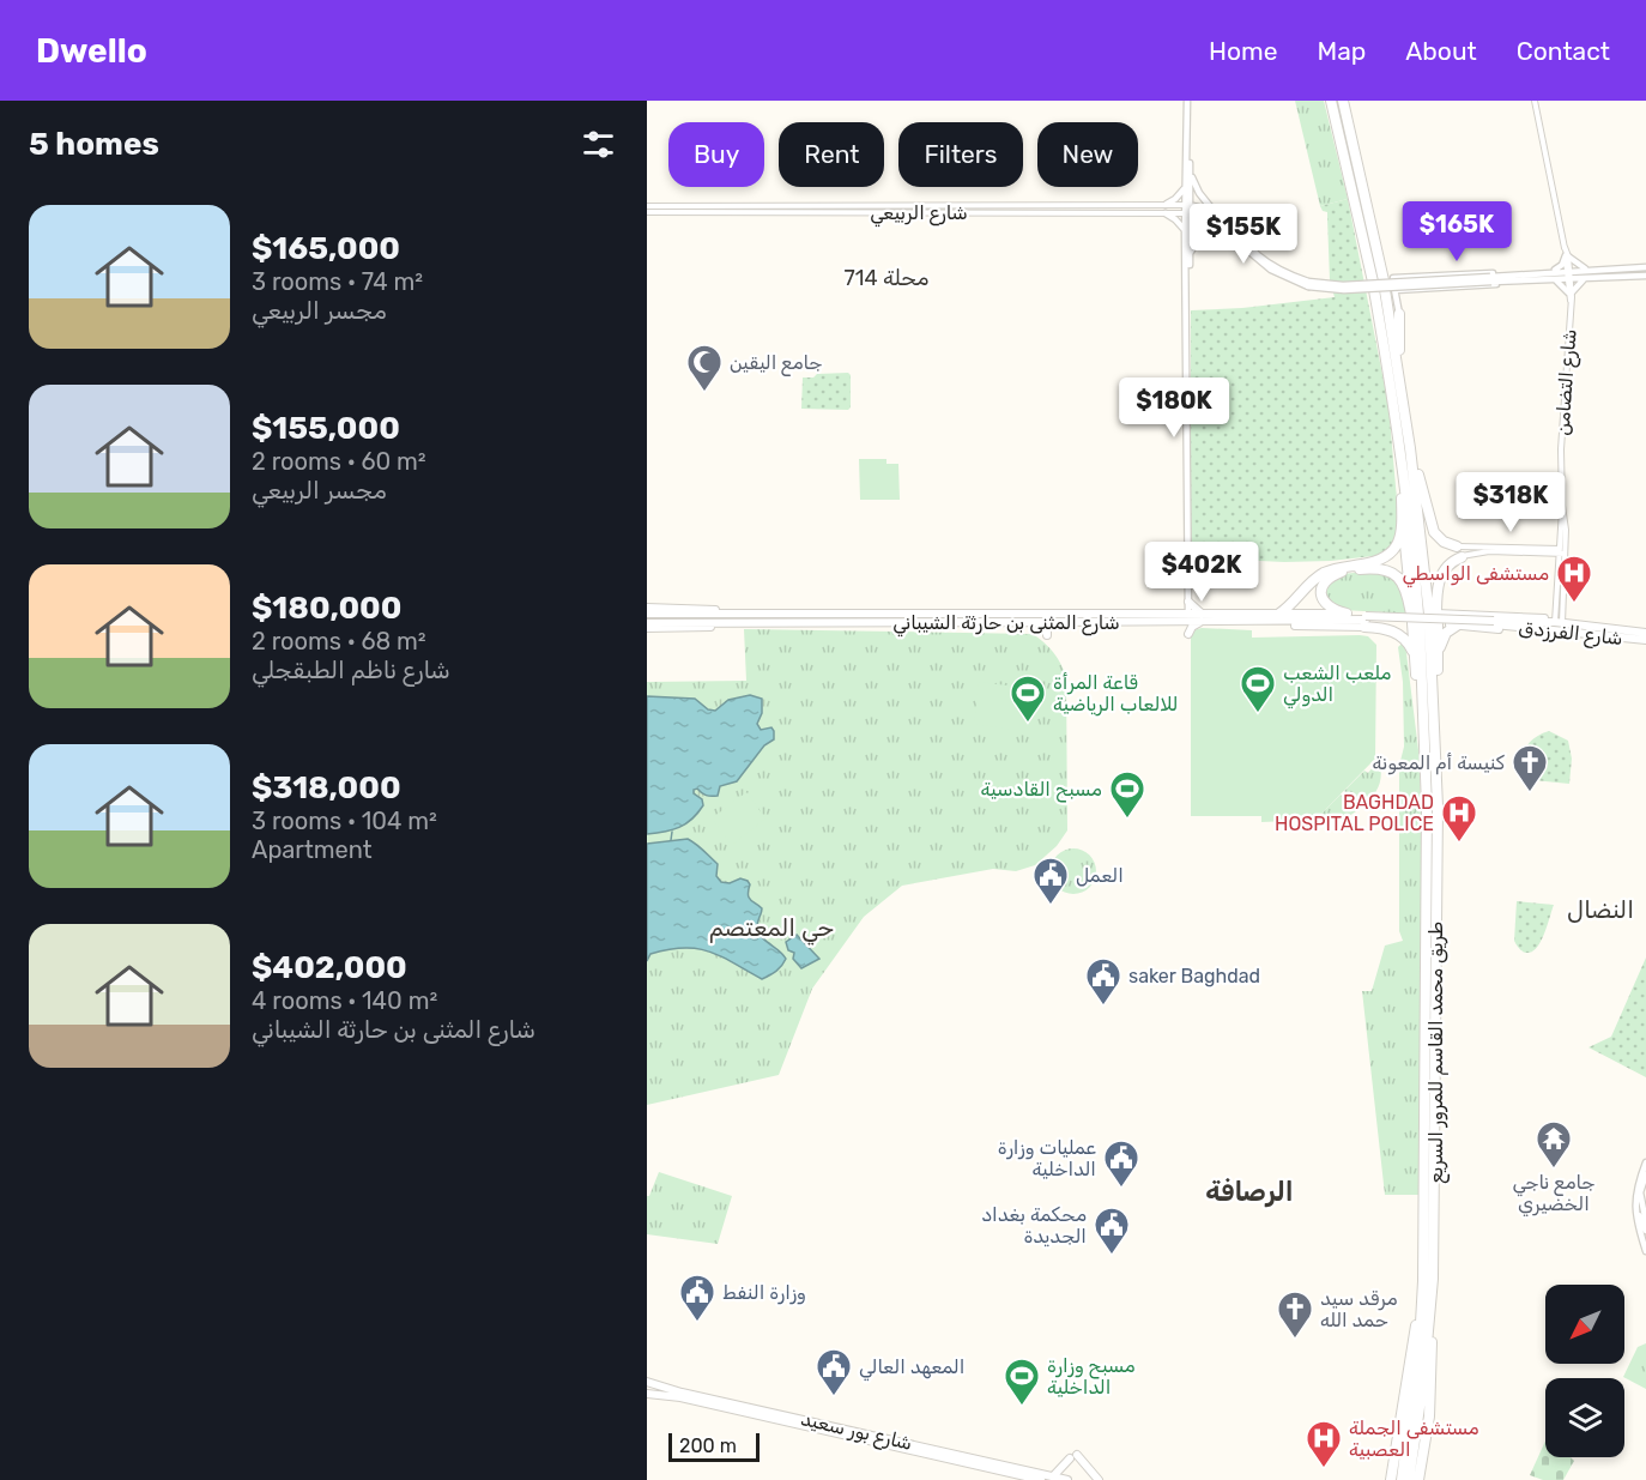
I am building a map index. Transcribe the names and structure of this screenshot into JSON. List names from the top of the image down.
{
  "streets": {
    "highway": ["طريق محمد القاسم للمرور السريع"],
    "main road": ["شارع المثنى بن حارثة الشيباني", "شارع الفرزدق", "شارع بور سعيد"],
    "street": ["شارع الربيعي", "شارع التضامن"]
  },
  "crossings": [
    ["شارع التضامن", "شارع الفرزدق"],
    ["شارع المثنى بن حارثة الشيباني", "شارع الفرزدق"]
  ],
  "districts": [
    "محلة 714",
    "النضال",
    "حي المعتصم",
    "الرصافة"
  ],
  "places": {
    "mosque": ["جامع اليقين"],
    "hospital": ["مستشفى الواسطي", "BAGHDAD HOSPITAL POLICE", "مستشفى الجملة العصبية"],
    "sports": [
      "ملعب الشعب الدولي",
      "قاعة المرأة للالعاب الرياضية",
      "مسبح القادسية",
      "مسبح وزارة الداخلية"
    ],
    "church": ["كنيسة أم المعونة", "مرقد سيد حمد الله"],
    "public building": [
      "العمل",
      "saker Baghdad",
      "عمليات وزارة الداخلية",
      "محكمة بغداد الجديدة",
      "وزارة النفط",
      "المعهد العالي"
    ],
    "temple": ["جامع ناجي الخضيري"]
  },
  "scale_bar": "200 m",
  "north": "bottom left",
  "page": {
    "header": "Dwello",
    "nav": [
      "Home",
      "Map",
      "About",
      "Contact"
    ],
    "heading": "5 homes",
    "chip": [
      "Buy",
      "Rent",
      "Filters",
      "New"
    ],
    "list": [
      {
        "name": "$165,000",
        "note": "3 rooms · 74 m² · مجسر الربيعي"
      },
      {
        "name": "$155,000",
        "note": "2 rooms · 60 m² · مجسر الربيعي"
      },
      {
        "name": "$180,000",
        "note": "2 rooms · 68 m² · شارع ناظم الطبقجلي"
      },
      {
        "name": "$318,000",
        "note": "3 rooms · 104 m² · Apartment"
      },
      {
        "name": "$402,000",
        "note": "4 rooms · 140 m² · شارع المثنى بن حارثة الشيباني"
      }
    ],
    "price": [
      "$165K",
      "$155K",
      "$180K",
      "$318K",
      "$402K"
    ],
    "scale": "200 m"
  }
}
